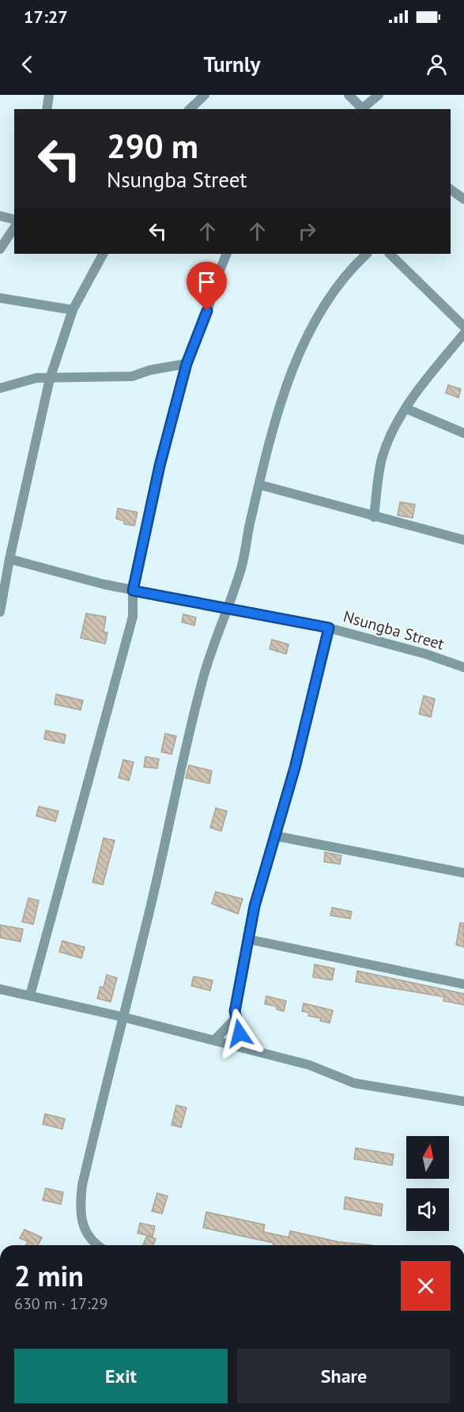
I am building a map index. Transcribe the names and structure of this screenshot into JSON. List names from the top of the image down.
{
  "streets": {
    "street": ["Nsungba Street"]
  },
  "north": "top",
  "page": {
    "status": "17:27",
    "header": "Turnly",
    "turn": ["290 m", "Nsungba Street"],
    "heading": ["2 min", "630 m · 17:29"],
    "buttons": ["Exit", "Share"]
  }
}
